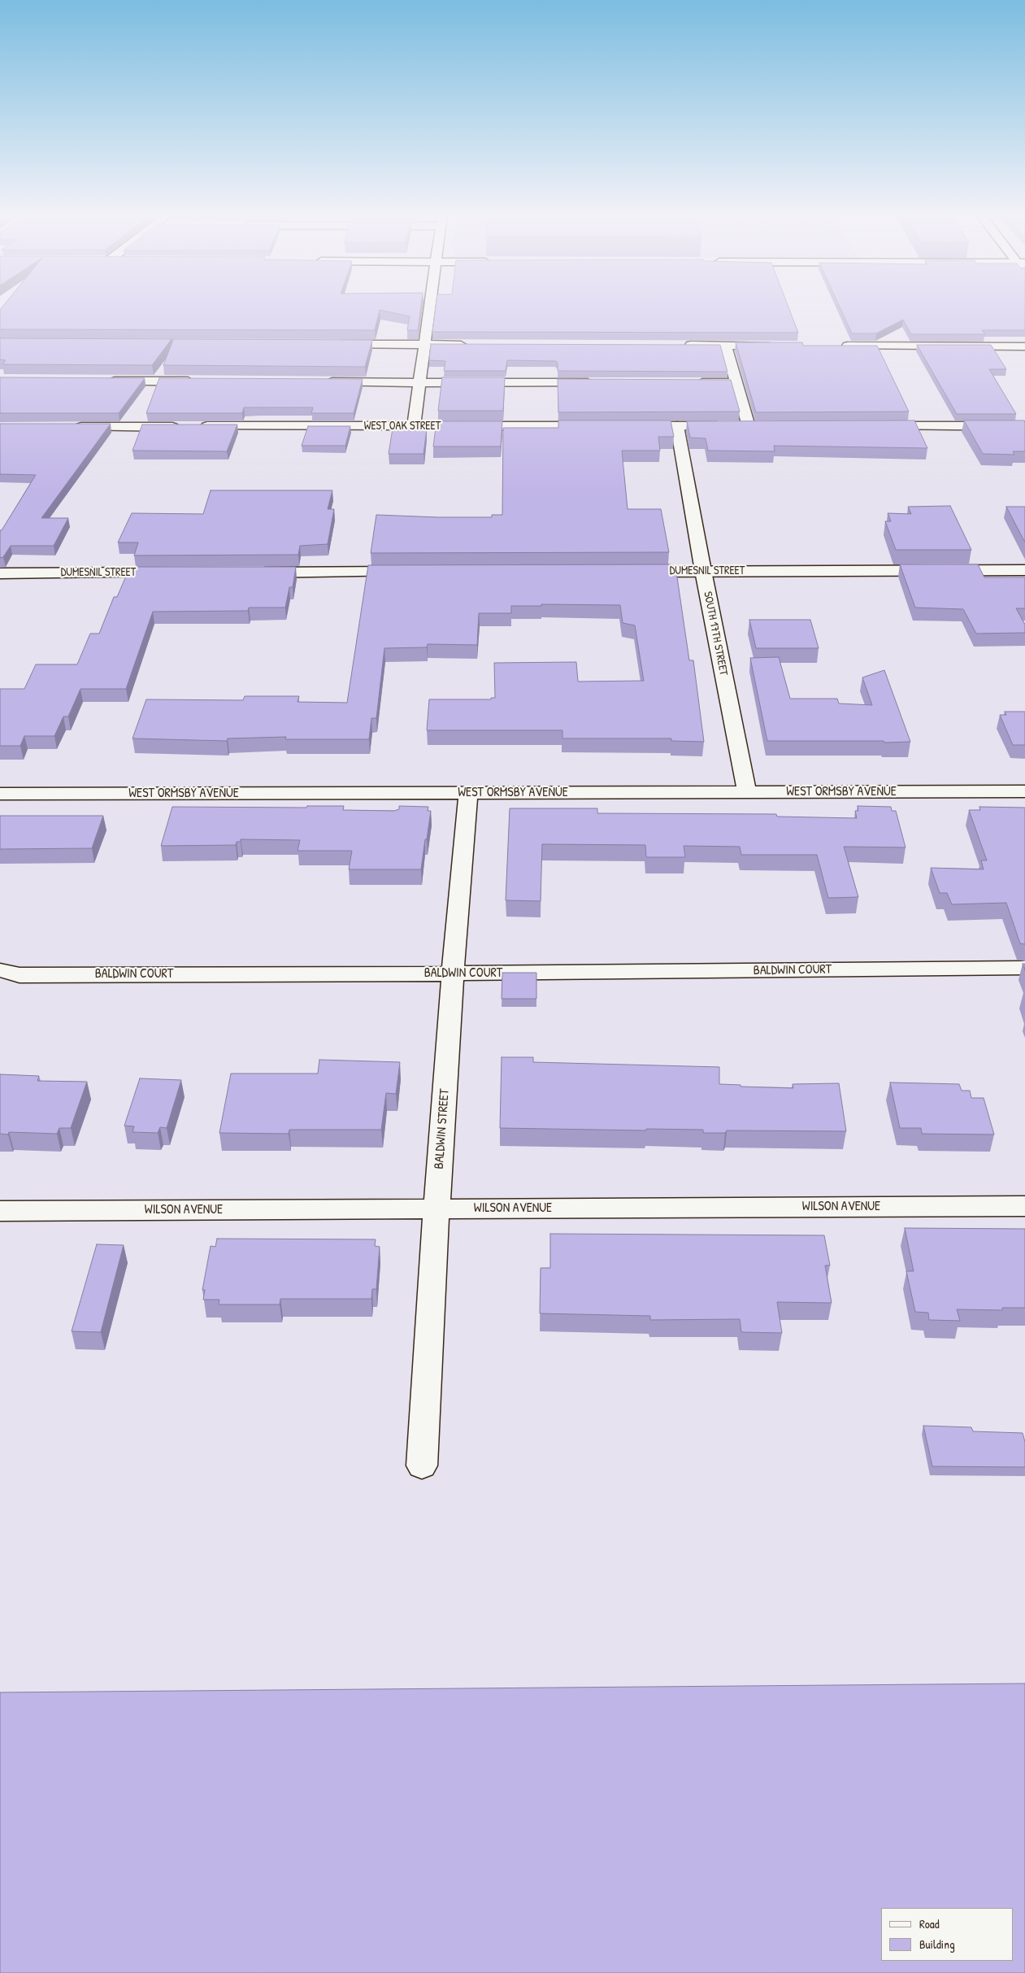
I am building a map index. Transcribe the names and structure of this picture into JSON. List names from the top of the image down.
{
  "streets": {
    "street": [
      "WEST OAK STREET",
      "DUMESNIL STREET",
      "SOUTH 17TH STREET",
      "WEST ORMSBY AVENUE",
      "BALDWIN COURT",
      "BALDWIN STREET",
      "WILSON AVENUE"
    ]
  },
  "crossings": [
    ["DUMESNIL STREET", "SOUTH 17TH STREET"],
    ["SOUTH 17TH STREET", "WEST ORMSBY AVENUE"],
    ["WEST ORMSBY AVENUE", "BALDWIN STREET"],
    ["BALDWIN COURT", "BALDWIN STREET"],
    ["BALDWIN STREET", "WILSON AVENUE"]
  ],
  "legend": ["Road", "Building"]
}
